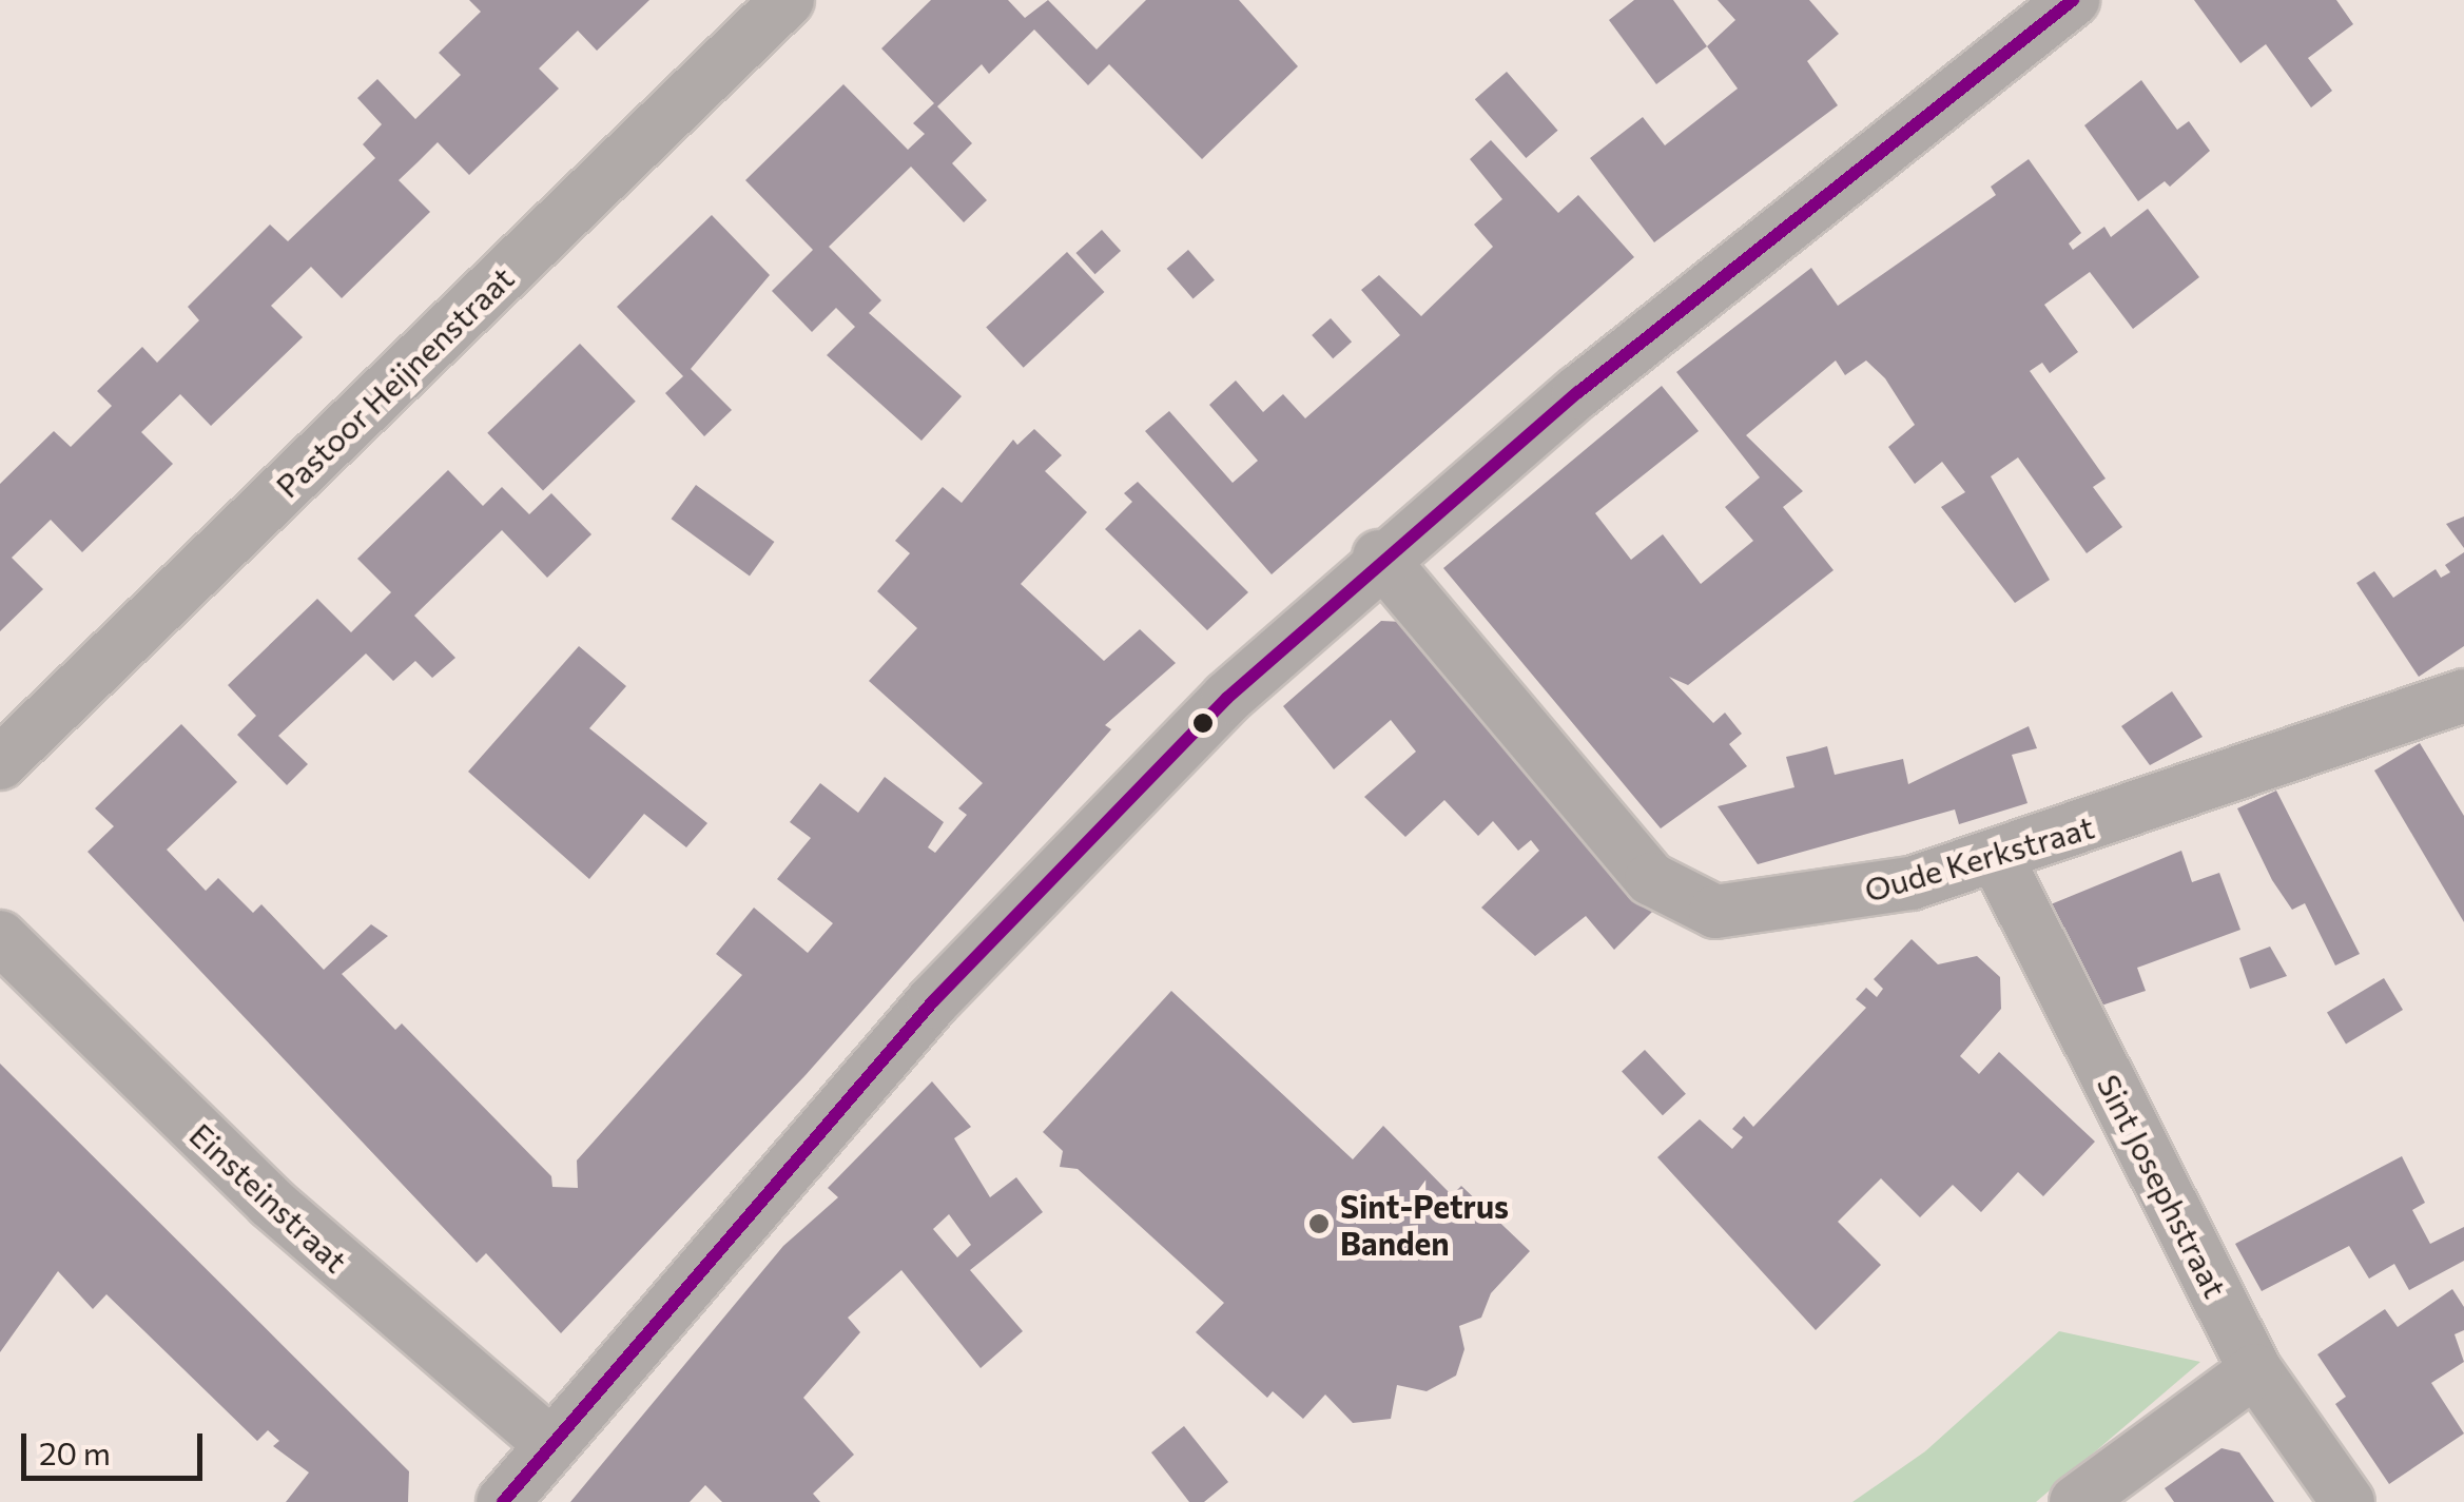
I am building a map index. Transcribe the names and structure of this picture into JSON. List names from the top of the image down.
{
  "streets": {
    "street": [
      "Pastoor Heijnenstraat",
      "Oude Kerkstraat",
      "Sint Josephstraat",
      "Einsteinstraat"
    ]
  },
  "crossings": [
    ["Oude Kerkstraat", "Sint Josephstraat"]
  ],
  "places": ["Sint-Petrus Banden"],
  "scale_bar": "20 m"
}
